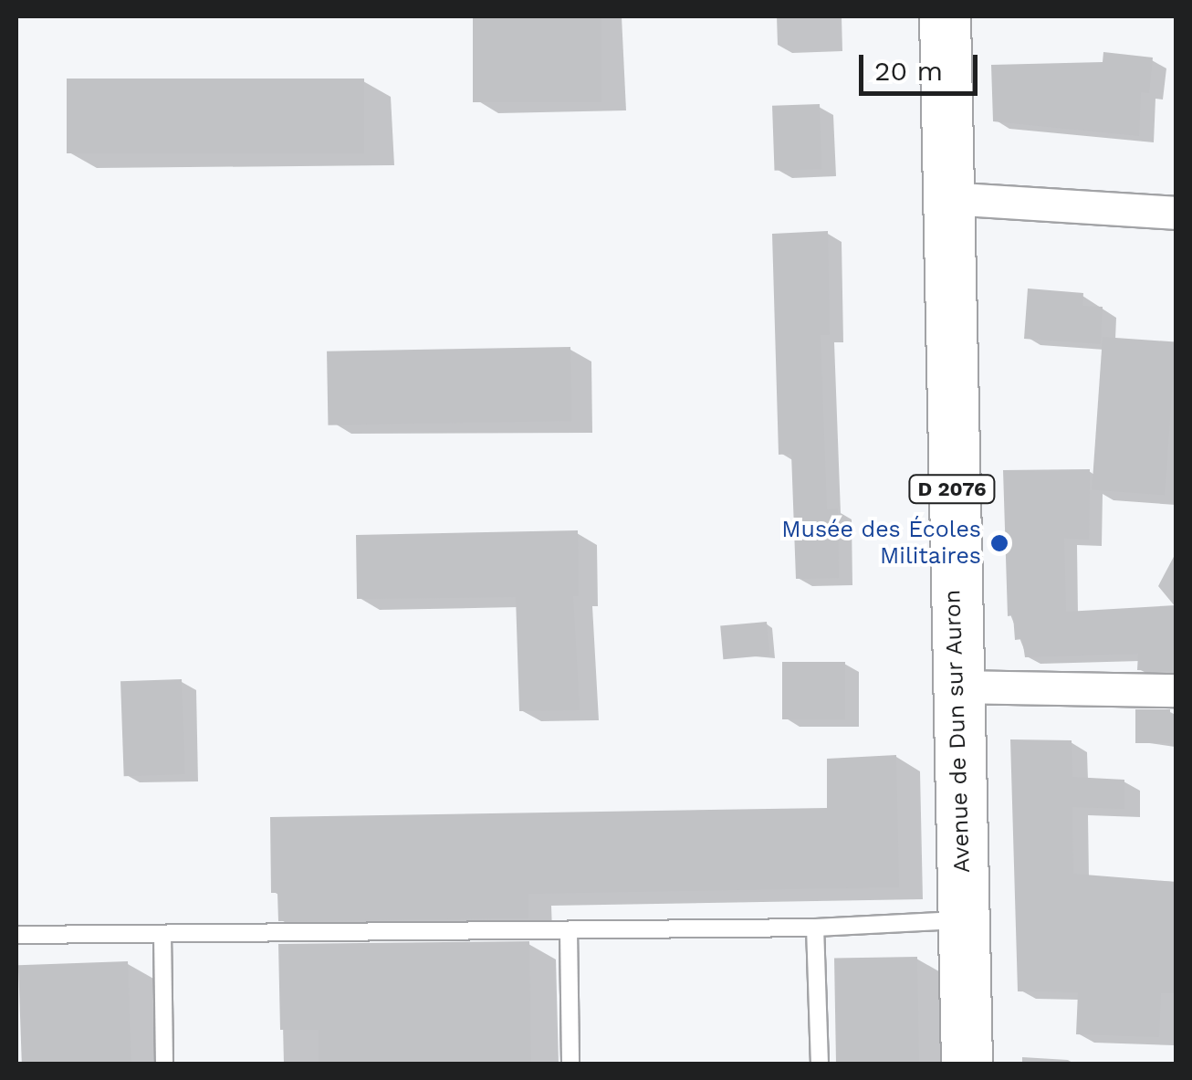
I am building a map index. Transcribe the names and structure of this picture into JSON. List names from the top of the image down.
{
  "streets": {
    "main road": ["D 2076", "Avenue de Dun sur Auron"]
  },
  "places": ["Musée des Écoles Militaires"],
  "scale_bar": "20 m"
}
